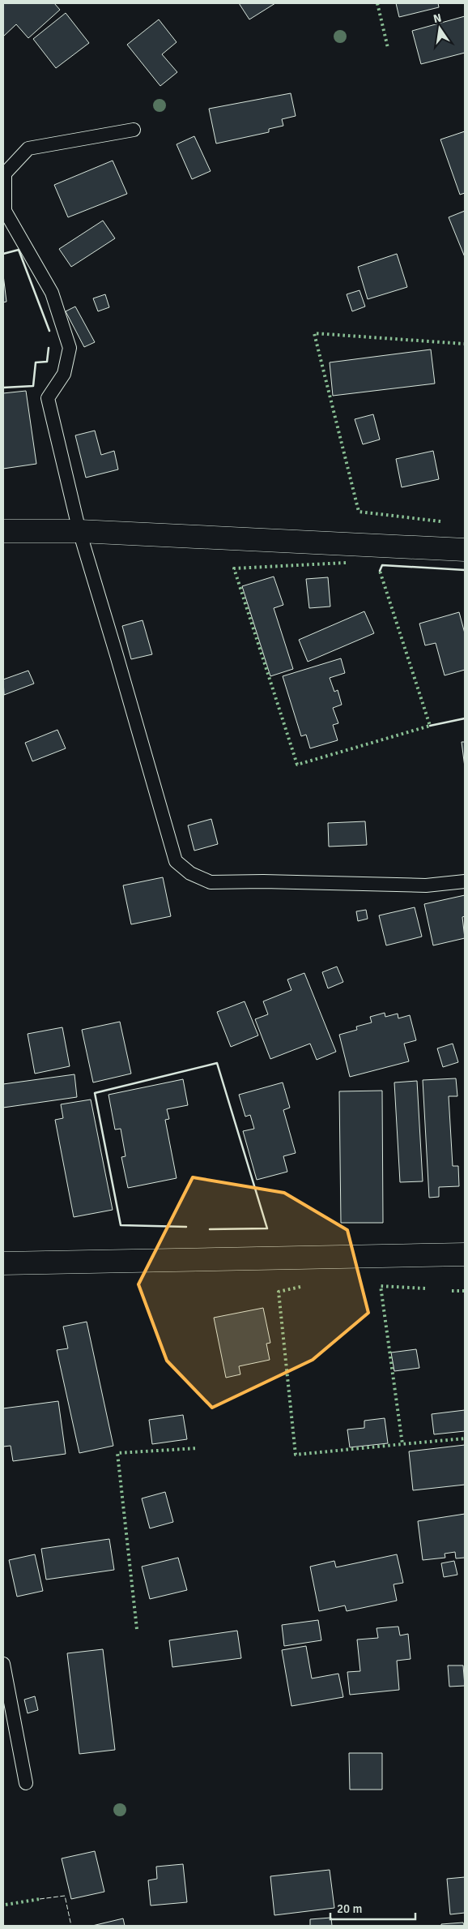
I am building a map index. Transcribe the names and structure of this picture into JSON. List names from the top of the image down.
{
  "scale_bar": "20 m",
  "north": "top"
}
